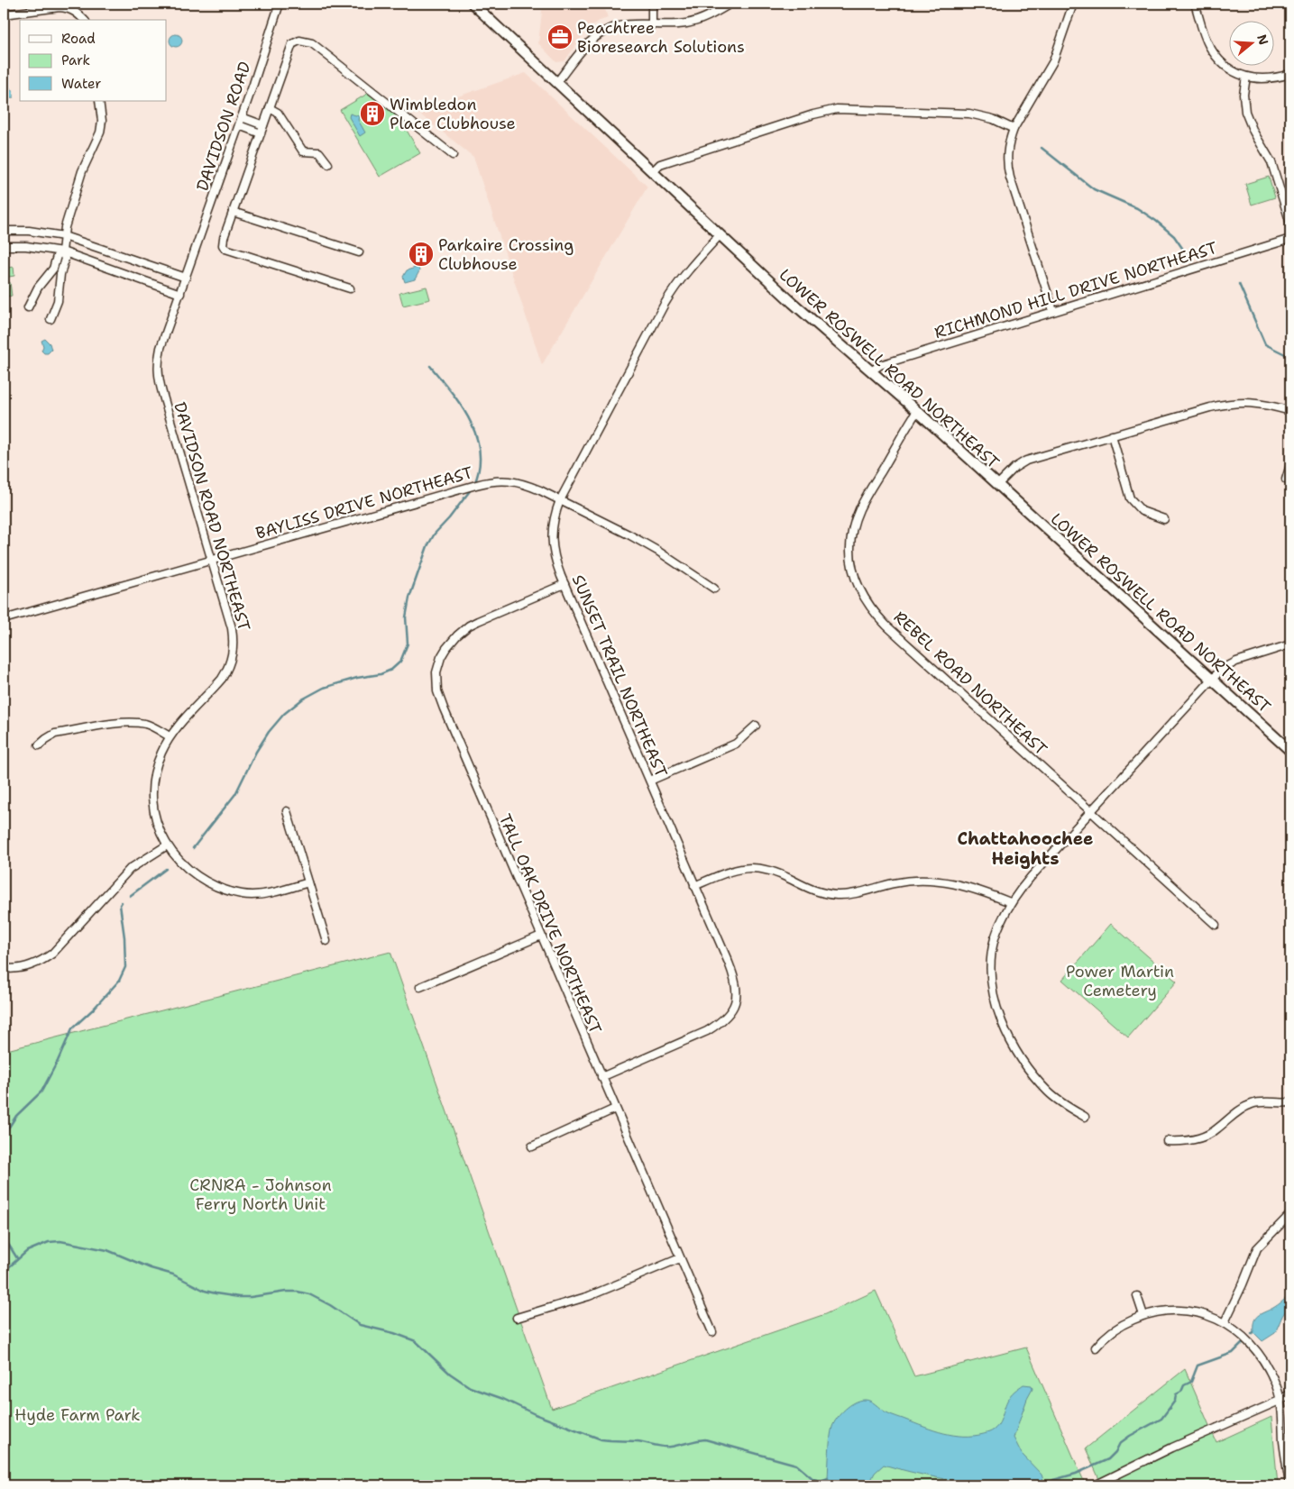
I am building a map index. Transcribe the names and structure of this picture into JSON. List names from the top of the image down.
{
  "streets": {
    "street": [
      "DAVIDSON ROAD",
      "RICHMOND HILL DRIVE NORTHEAST",
      "LOWER ROSWELL ROAD NORTHEAST",
      "BAYLISS DRIVE NORTHEAST",
      "DAVIDSON ROAD NORTHEAST",
      "SUNSET TRAIL NORTHEAST",
      "REBEL ROAD NORTHEAST",
      "TALL OAK DRIVE NORTHEAST"
    ]
  },
  "crossings": [
    ["DAVIDSON ROAD", "DAVIDSON ROAD NORTHEAST"],
    ["RICHMOND HILL DRIVE NORTHEAST", "LOWER ROSWELL ROAD NORTHEAST"],
    ["LOWER ROSWELL ROAD NORTHEAST", "SUNSET TRAIL NORTHEAST"],
    ["LOWER ROSWELL ROAD NORTHEAST", "REBEL ROAD NORTHEAST"],
    ["BAYLISS DRIVE NORTHEAST", "DAVIDSON ROAD NORTHEAST"],
    ["BAYLISS DRIVE NORTHEAST", "SUNSET TRAIL NORTHEAST"],
    ["SUNSET TRAIL NORTHEAST", "TALL OAK DRIVE NORTHEAST"]
  ],
  "districts": ["Chattahoochee Heights"],
  "parks": ["Power Martin Cemetery", "CRNRA - Johnson Ferry North Unit", "Hyde Farm Park"],
  "places": {
    "office": ["Peachtree Bioresearch Solutions"],
    "building": ["Wimbledon Place Clubhouse", "Parkaire Crossing Clubhouse"]
  },
  "legend": ["Road", "Park", "Water"],
  "north": "right"
}
